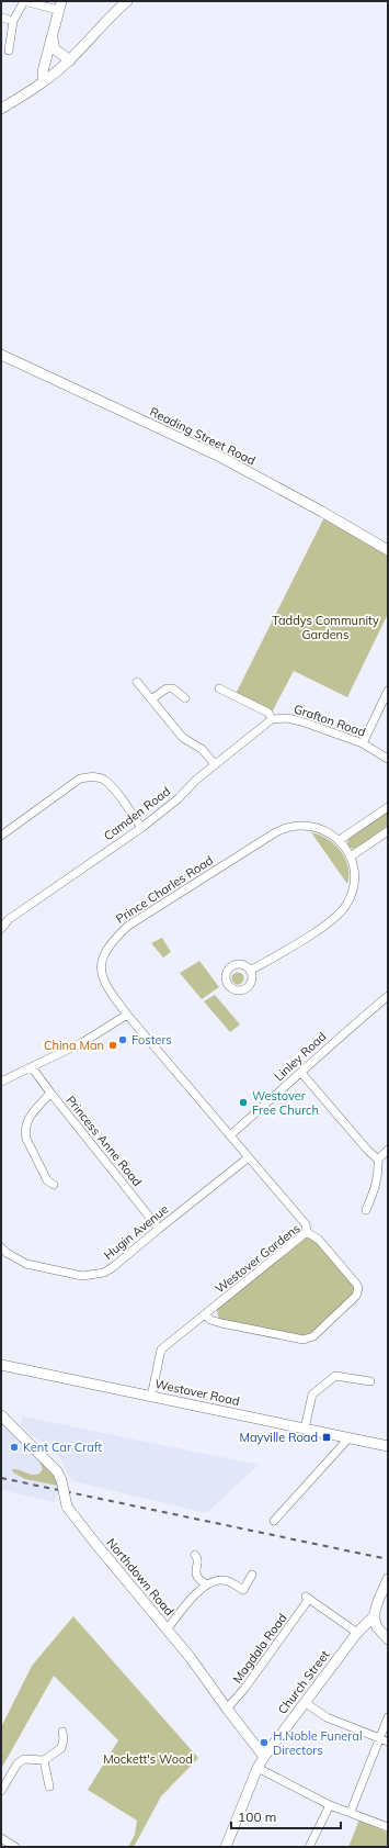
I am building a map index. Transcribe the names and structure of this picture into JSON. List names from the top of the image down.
{
  "streets": {
    "street": [
      "Reading Street Road",
      "Grafton Road",
      "Camden Road",
      "Prince Charles Road",
      "Linley Road",
      "Princess Anne Road",
      "Hugin Avenue",
      "Westover Gardens",
      "Westover Road",
      "Northdown Road",
      "Magdala Road",
      "Church Street"
    ]
  },
  "crossings": [
    ["Grafton Road", "Camden Road"],
    ["Prince Charles Road", "Linley Road"],
    ["Prince Charles Road", "Hugin Avenue"],
    ["Prince Charles Road", "Westover Gardens"],
    ["Princess Anne Road", "Hugin Avenue"],
    ["Westover Gardens", "Westover Road"],
    ["Northdown Road", "Magdala Road"],
    ["Northdown Road", "Church Street"],
    ["Magdala Road", "Church Street"]
  ],
  "parks": ["Taddys Community Gardens", "Mockett's Wood"],
  "places": {
    "other": [
      "Fosters",
      "China Man",
      "Westover Free Church",
      "Kent Car Craft",
      "H.Noble Funeral Directors"
    ],
    "transit": ["Mayville Road"]
  },
  "scale_bar": "100 m"
}
